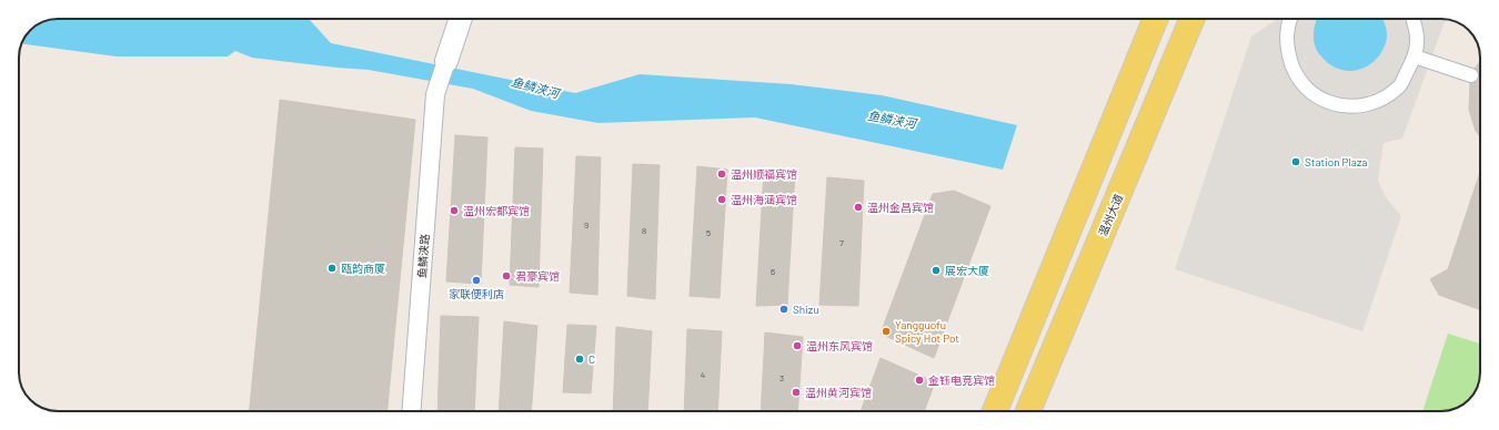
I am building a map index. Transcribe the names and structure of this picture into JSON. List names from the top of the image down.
{
  "streets": {
    "main road": ["温州大道"],
    "street": ["鱼鳞浃路"]
  },
  "water": ["鱼鳞浃河"],
  "places": [
    "Station Plaza",
    "温州顺福宾馆",
    "温州海涵宾馆",
    "温州金昌宾馆",
    "温州宏都宾馆",
    "瓯韵商厦",
    "展宏大厦",
    "君豪宾馆",
    "家联便利店",
    "Shizu",
    "Yangguofu Spicy Hot Pot",
    "温州东风宾馆",
    "C",
    "金钰电竞宾馆",
    "温州黄河宾馆"
  ],
  "house_numbers": [
    "9",
    "8",
    "5",
    "7",
    "6",
    "4",
    "3"
  ]
}
